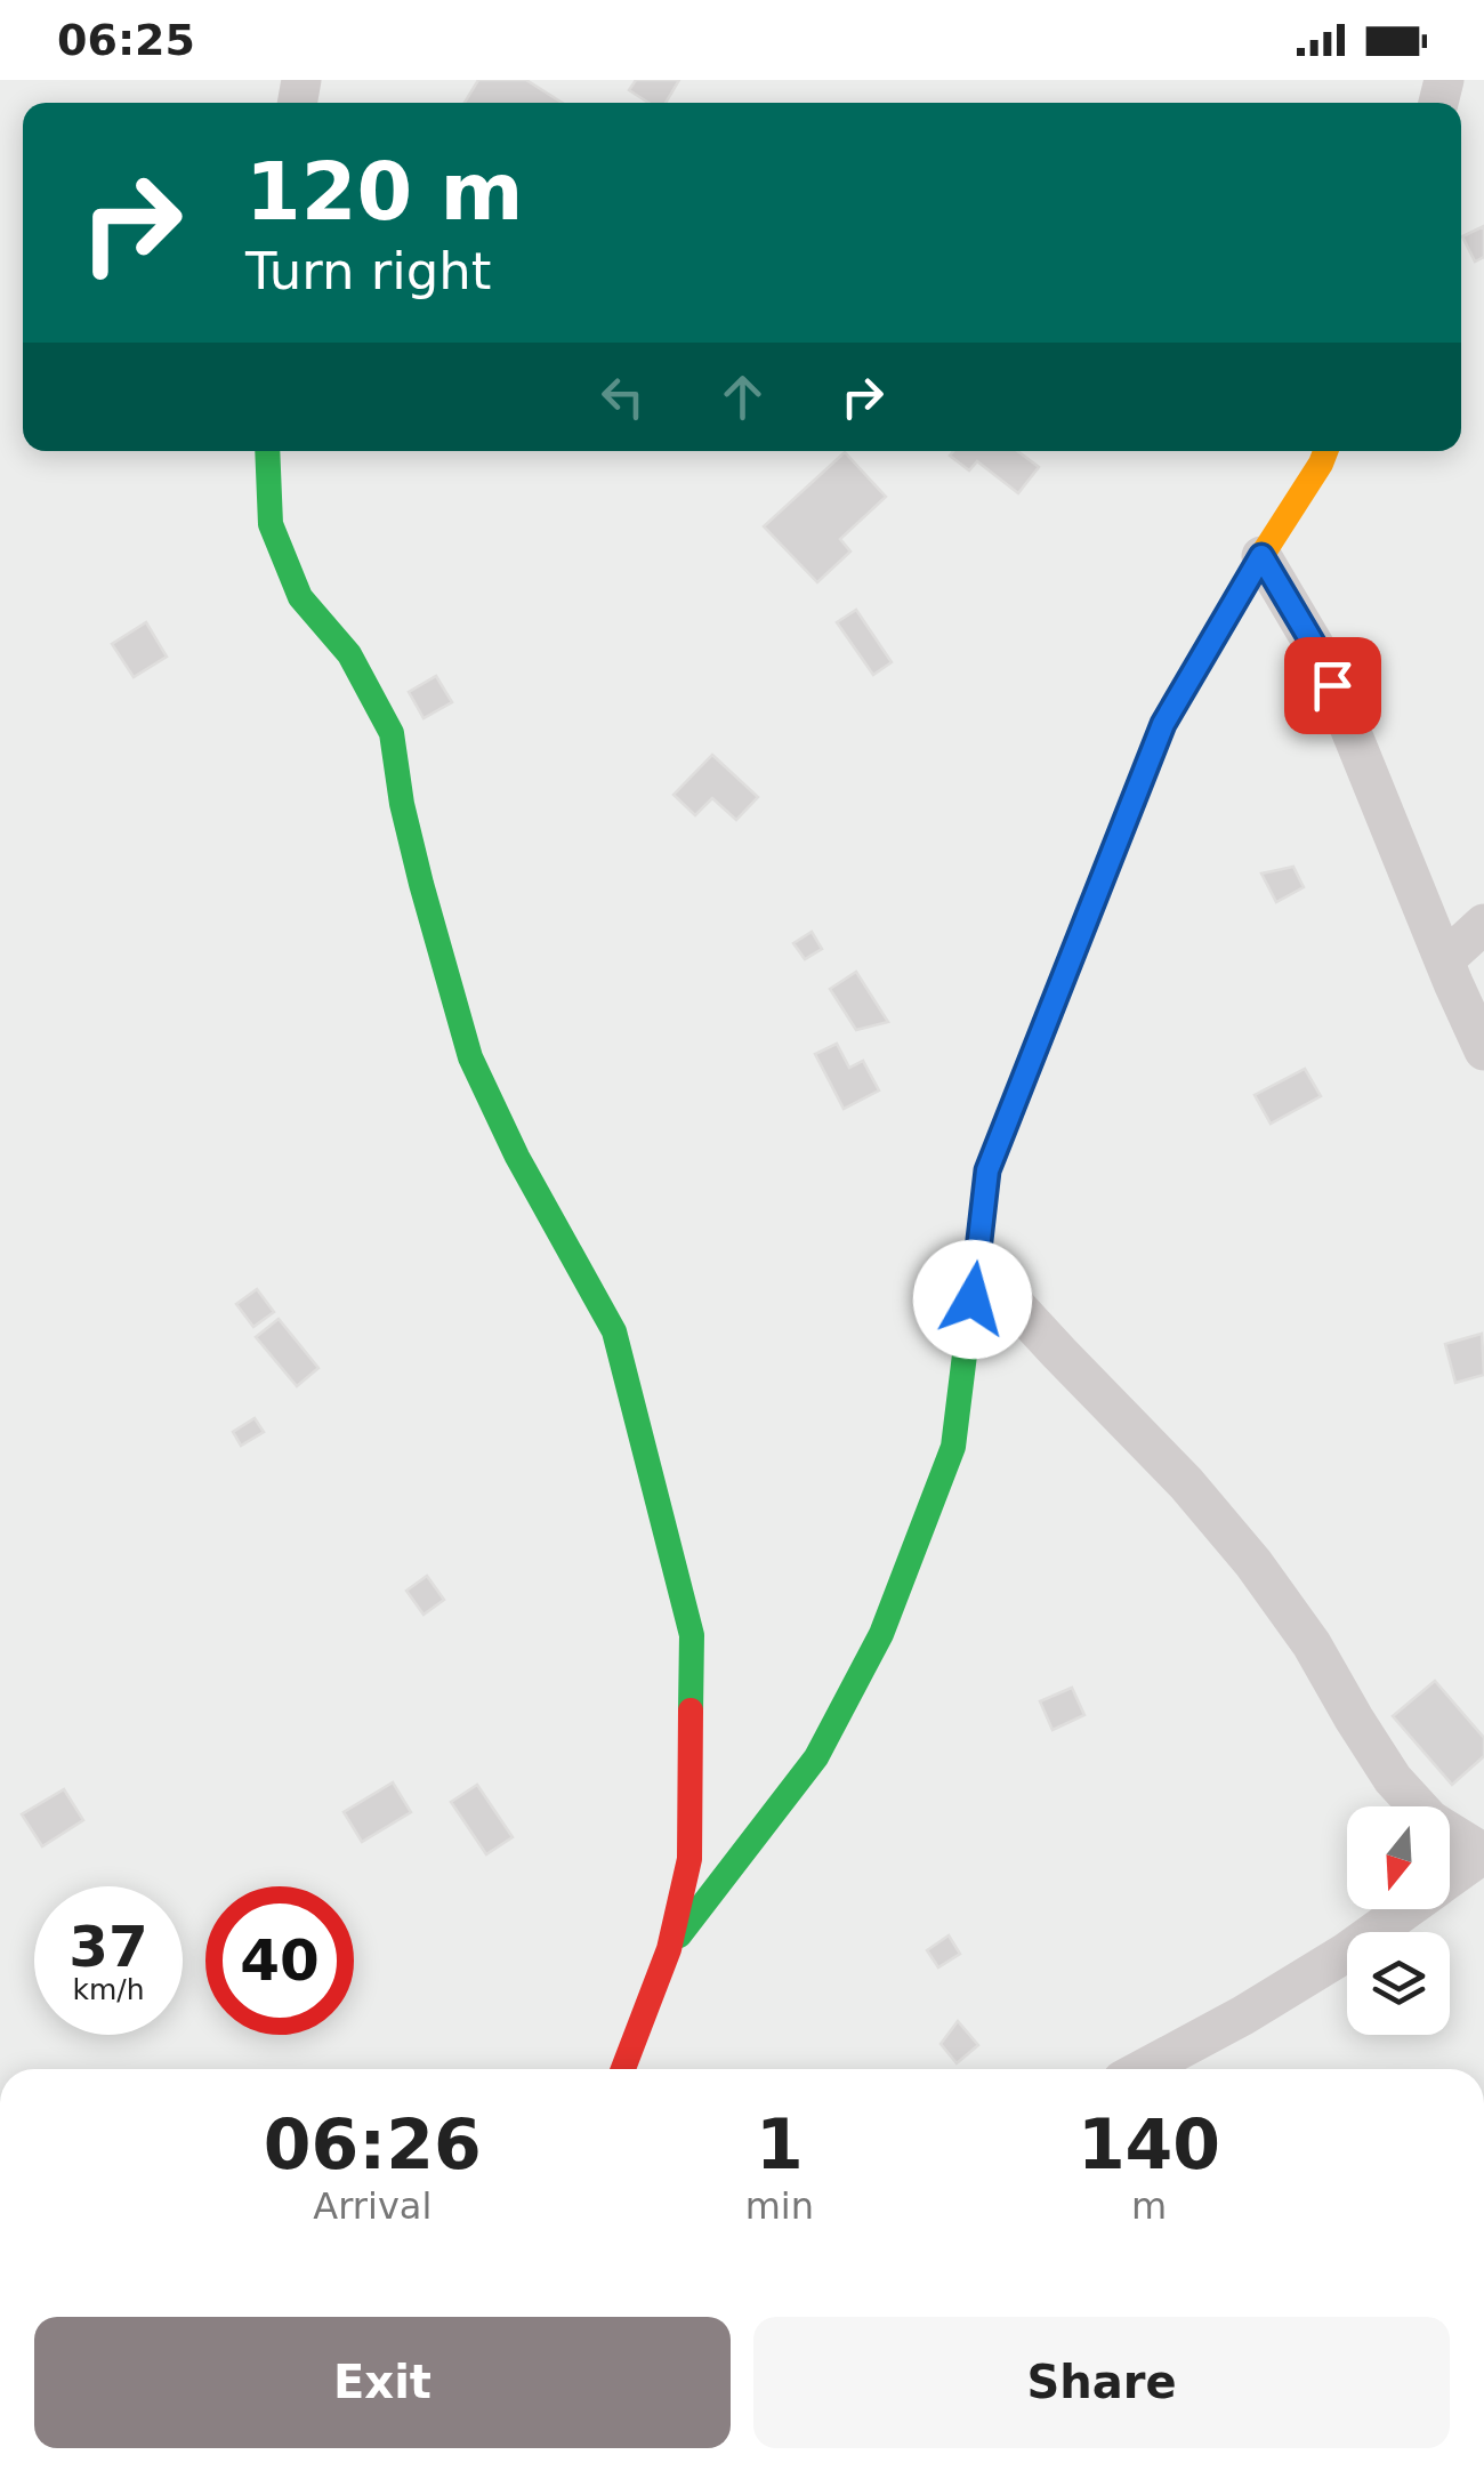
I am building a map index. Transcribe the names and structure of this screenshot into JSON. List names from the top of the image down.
{
  "north": "bottom",
  "page": {
    "status": "06:25",
    "turn": ["120 m", "Turn right"],
    "speed": "37 km/h",
    "limit": "40",
    "eta": [
      "06:26",
      "Arrival",
      "1",
      "min",
      "140",
      "m"
    ],
    "buttons": ["Exit", "Share"]
  }
}
